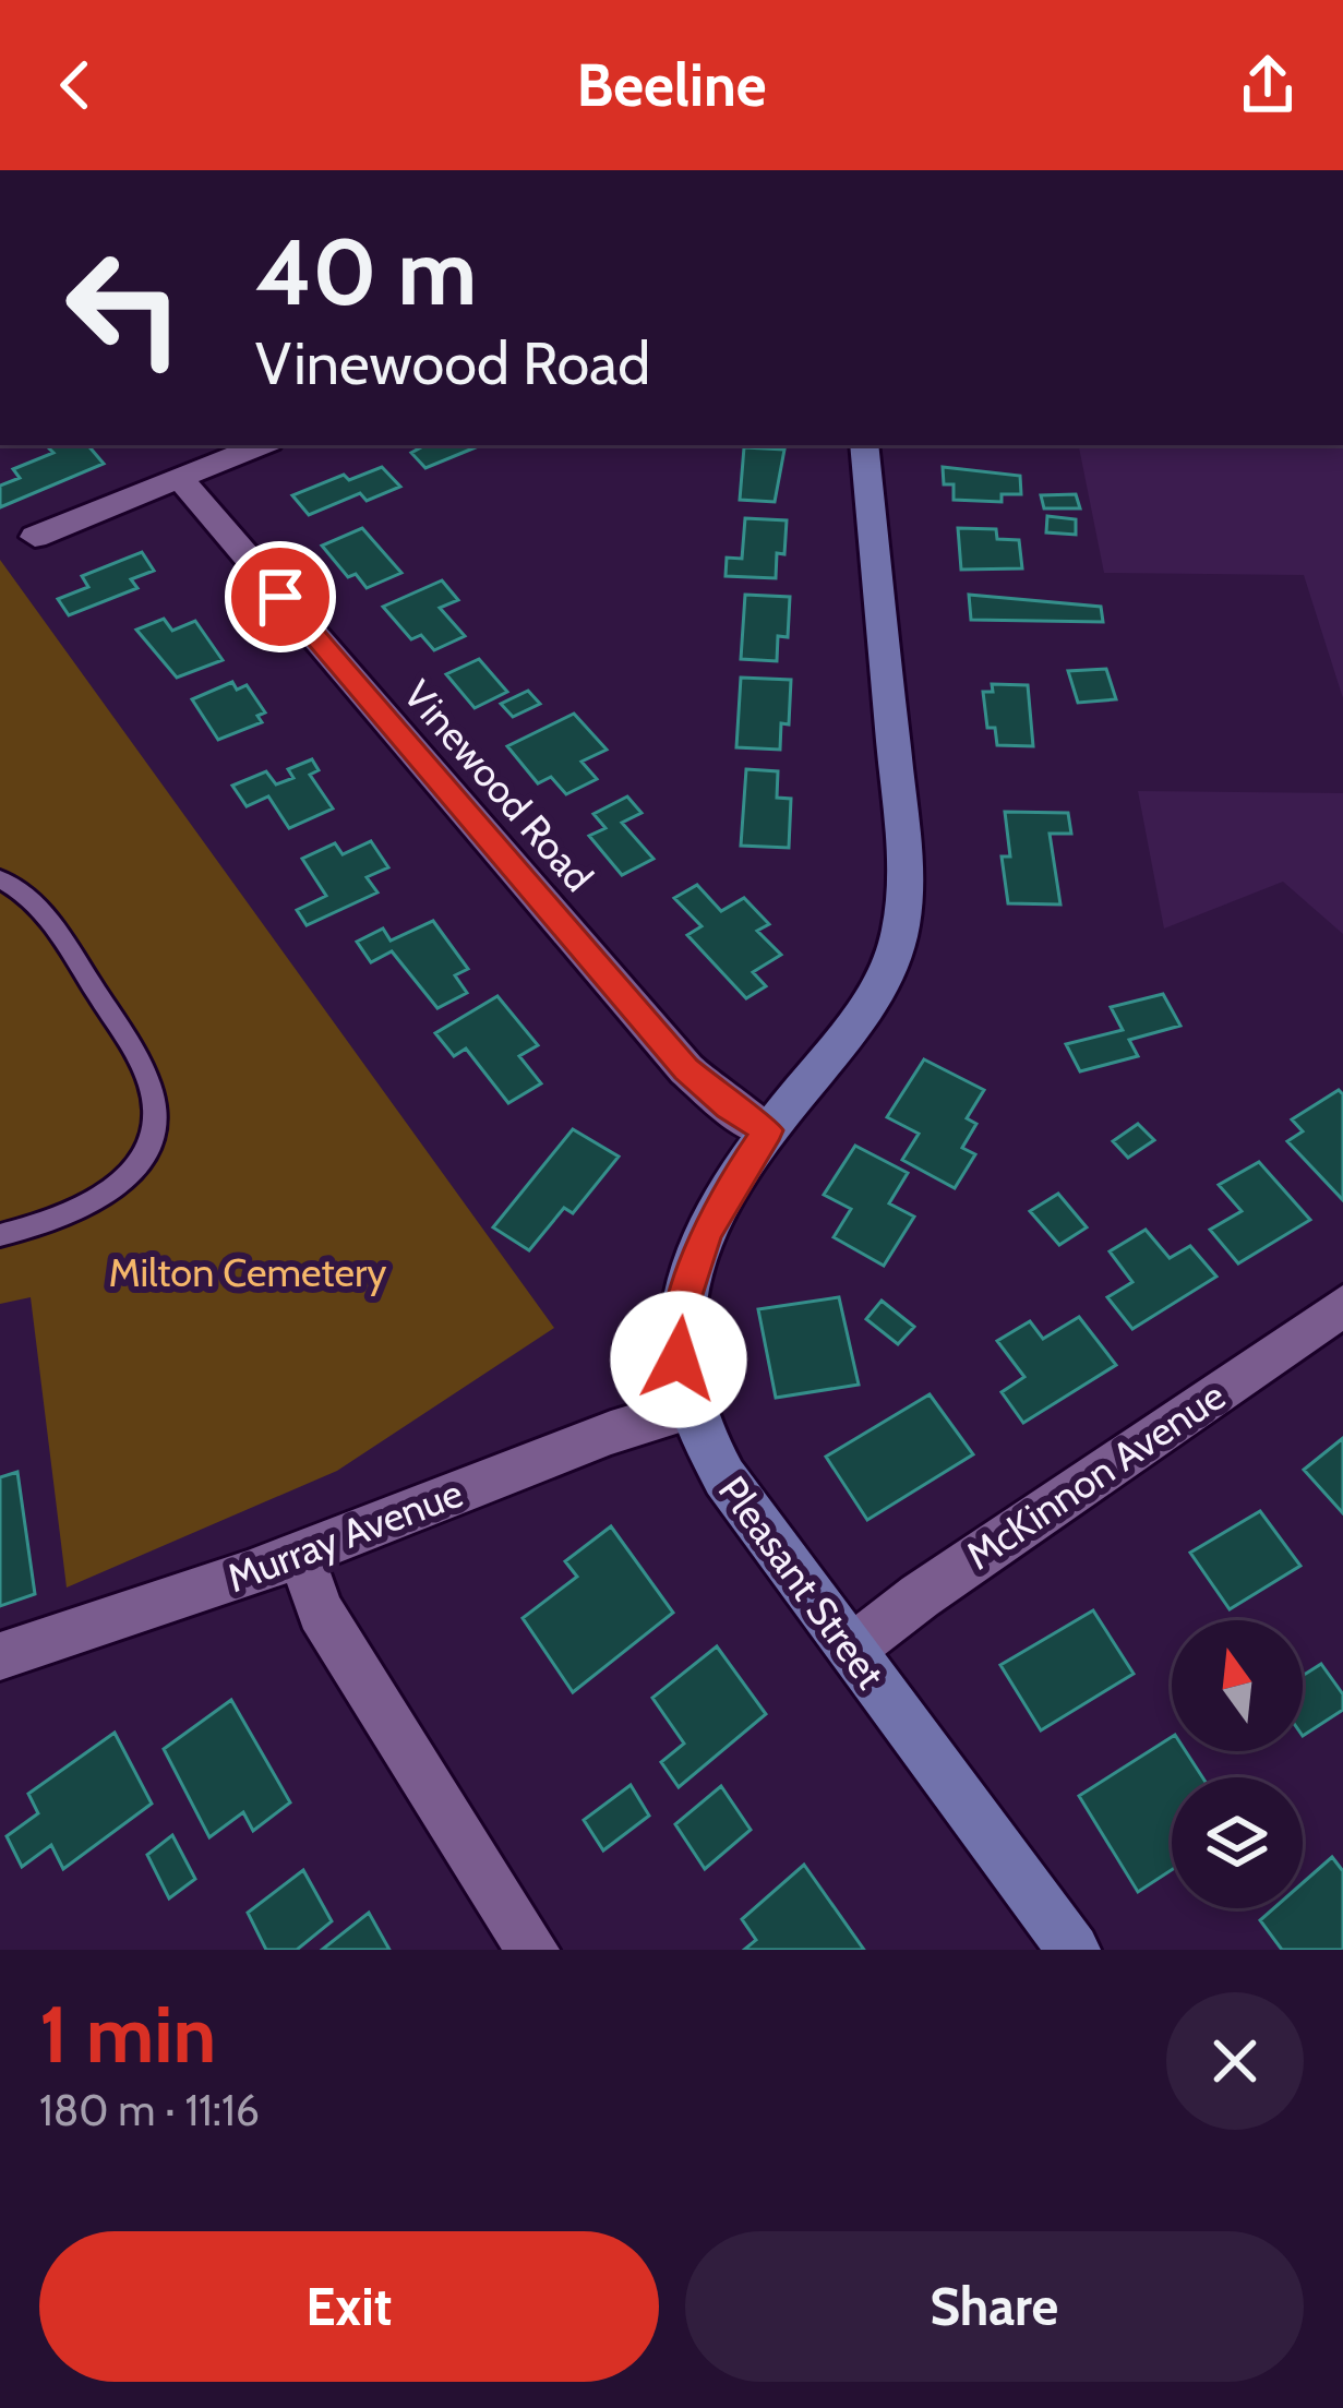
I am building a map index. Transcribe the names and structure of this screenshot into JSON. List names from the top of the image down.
{
  "streets": {
    "street": [
      "Vinewood Road",
      "McKinnon Avenue",
      "Murray Avenue",
      "Pleasant Street"
    ]
  },
  "crossings": [
    ["Vinewood Road", "Pleasant Street"],
    ["McKinnon Avenue", "Pleasant Street"],
    ["Murray Avenue", "Pleasant Street"]
  ],
  "parks": ["Milton Cemetery"],
  "north": "top",
  "page": {
    "header": "Beeline",
    "turn": ["40 m", "Vinewood Road"],
    "heading": ["1 min", "180 m · 11:16"],
    "buttons": ["Exit", "Share"]
  }
}
